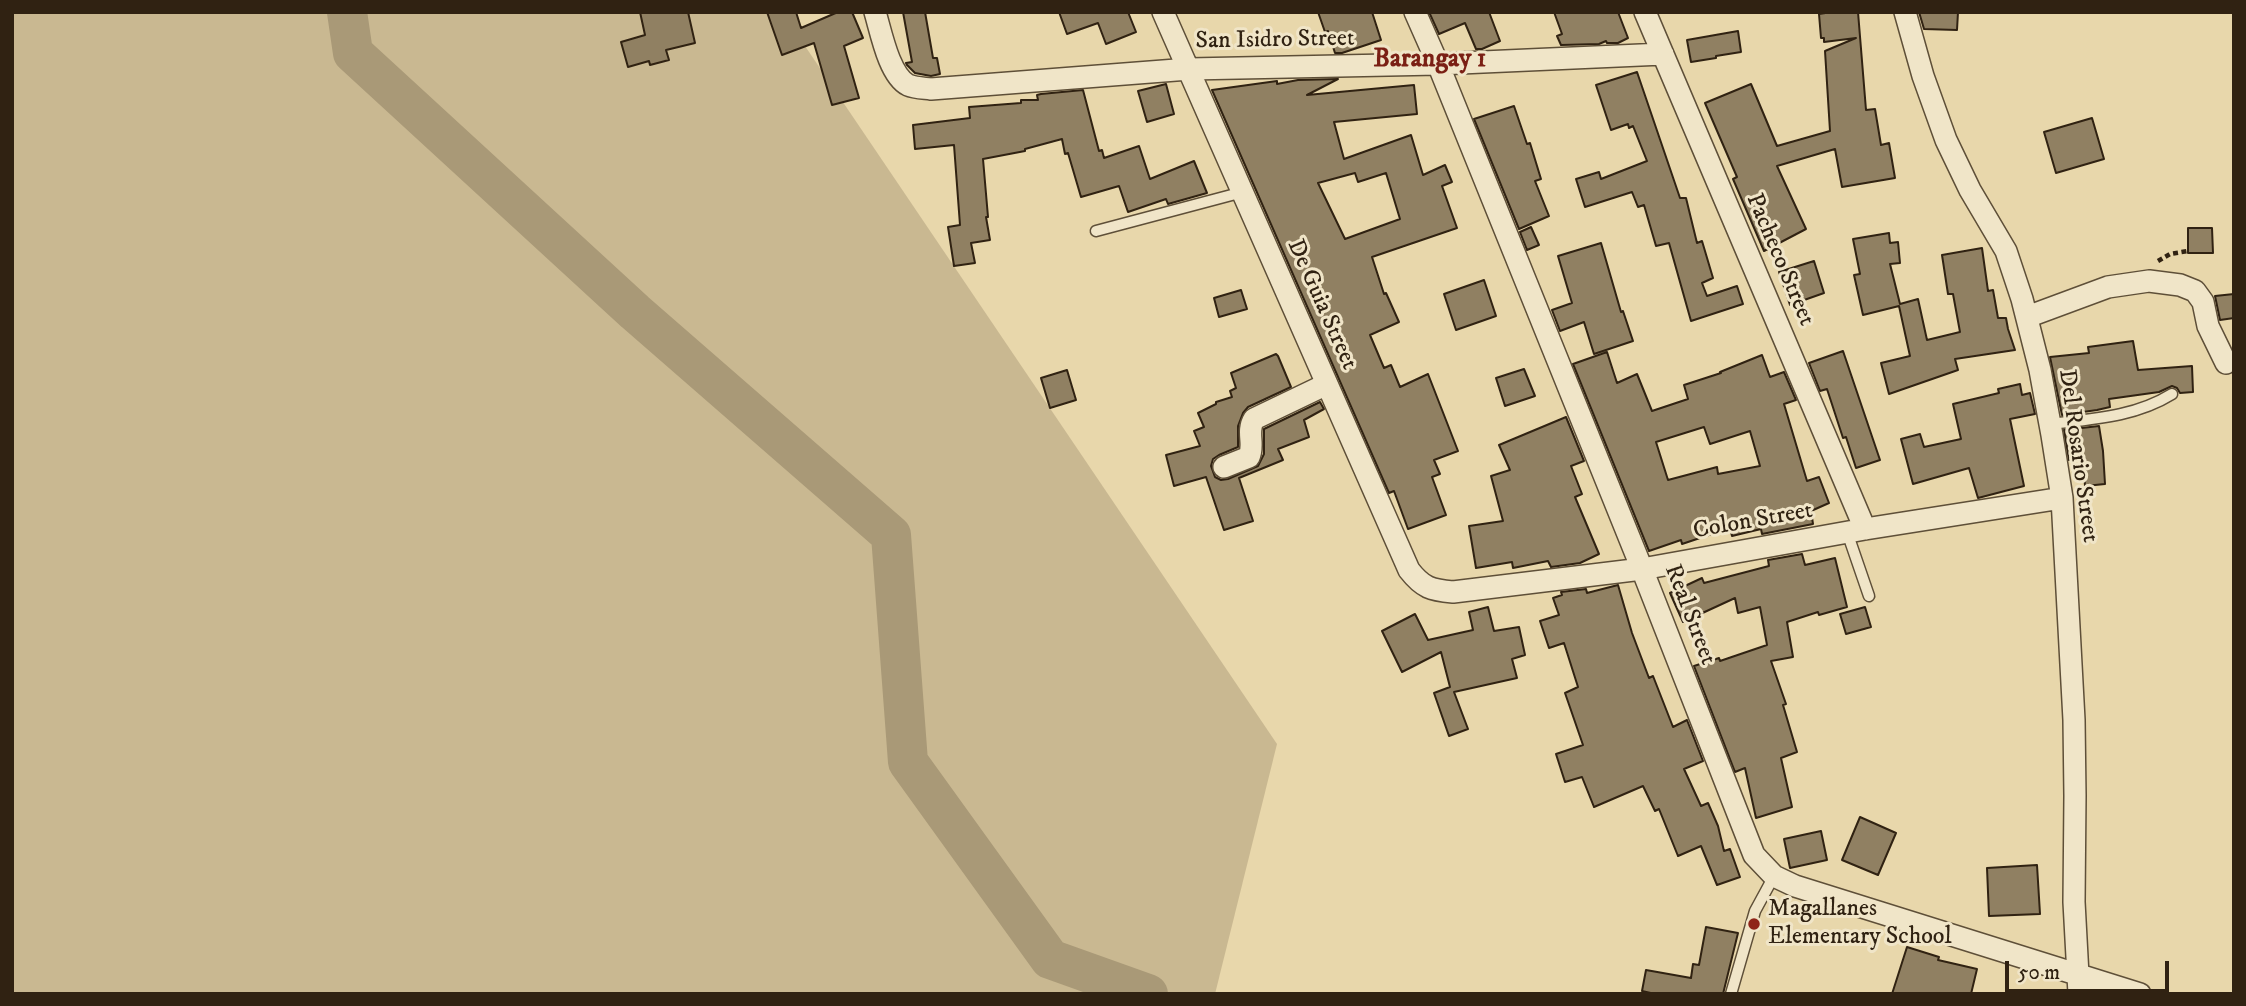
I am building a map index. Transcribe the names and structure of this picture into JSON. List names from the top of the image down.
{
  "streets": {
    "street": [
      "San Isidro Street",
      "Pacheco Street",
      "De Guia Street",
      "Del Rosario Street",
      "Colon Street",
      "Real Street"
    ]
  },
  "crossings": [
    ["San Isidro Street", "Pacheco Street"],
    ["San Isidro Street", "De Guia Street"],
    ["San Isidro Street", "Real Street"],
    ["Pacheco Street", "Colon Street"],
    ["De Guia Street", "Colon Street"],
    ["Del Rosario Street", "Colon Street"],
    ["Del Rosario Street", "Real Street"],
    ["Colon Street", "Real Street"]
  ],
  "districts": ["Barangay 1"],
  "places": ["Magallanes Elementary School"],
  "scale_bar": "50 m"
}
